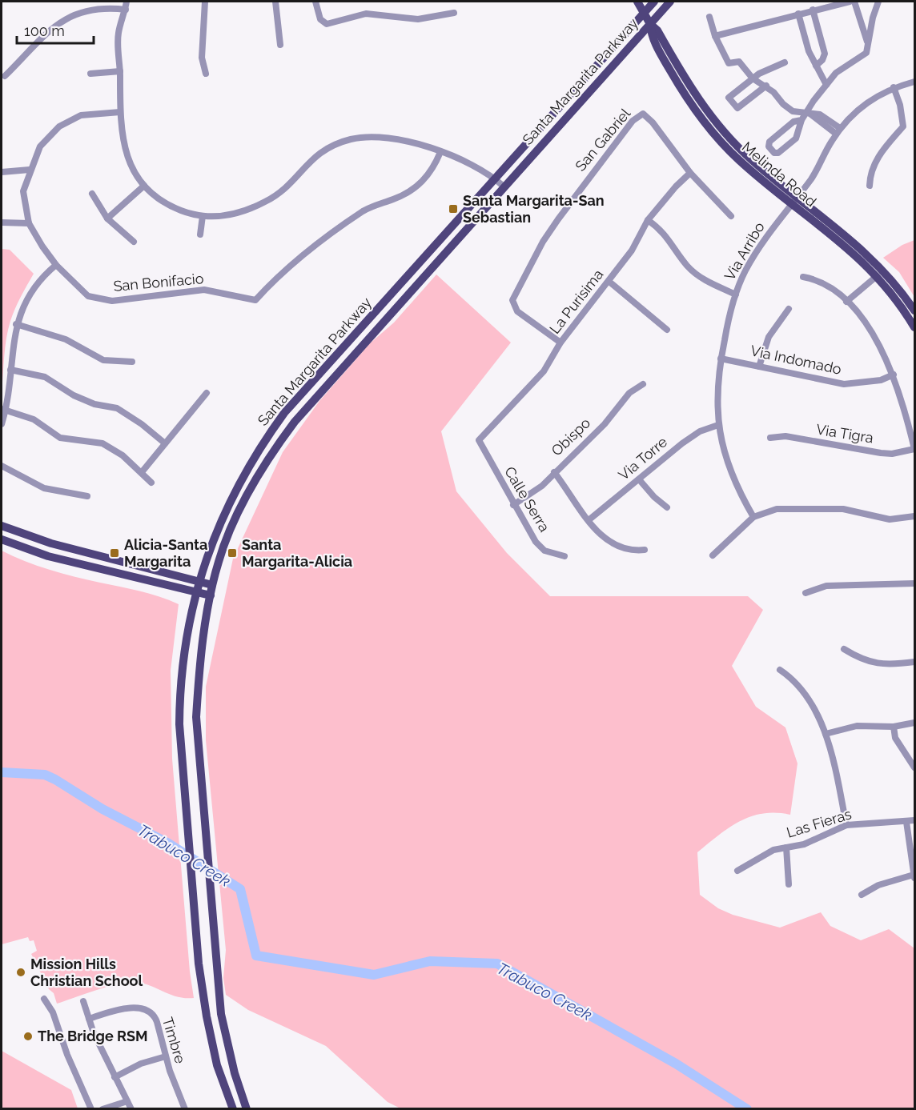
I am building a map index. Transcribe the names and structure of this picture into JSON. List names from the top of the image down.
{
  "streets": {
    "main road": ["Santa Margarita Parkway", "Melinda Road"],
    "street": [
      "San Gabriel",
      "Via Arribo",
      "San Bonifacio",
      "La Purisima",
      "Via Indomado",
      "Via Tigra",
      "Obispo",
      "Via Torre",
      "Calle Serra",
      "Las Fieras",
      "Timbre"
    ]
  },
  "crossings": [
    ["Santa Margarita Parkway", "Melinda Road"],
    ["San Gabriel", "La Purisima"],
    ["Melinda Road", "Via Arribo"],
    ["Via Arribo", "Via Indomado"],
    ["Via Arribo", "Via Torre"],
    ["La Purisima", "Calle Serra"],
    ["Obispo", "Calle Serra"]
  ],
  "water": ["Trabuco Creek"],
  "places": {
    "transit": ["Santa Margarita-San Sebastian", "Alicia-Santa Margarita", "Santa Margarita-Alicia"],
    "other": ["Mission Hills Christian School", "The Bridge RSM"]
  },
  "scale_bar": "100 m"
}
